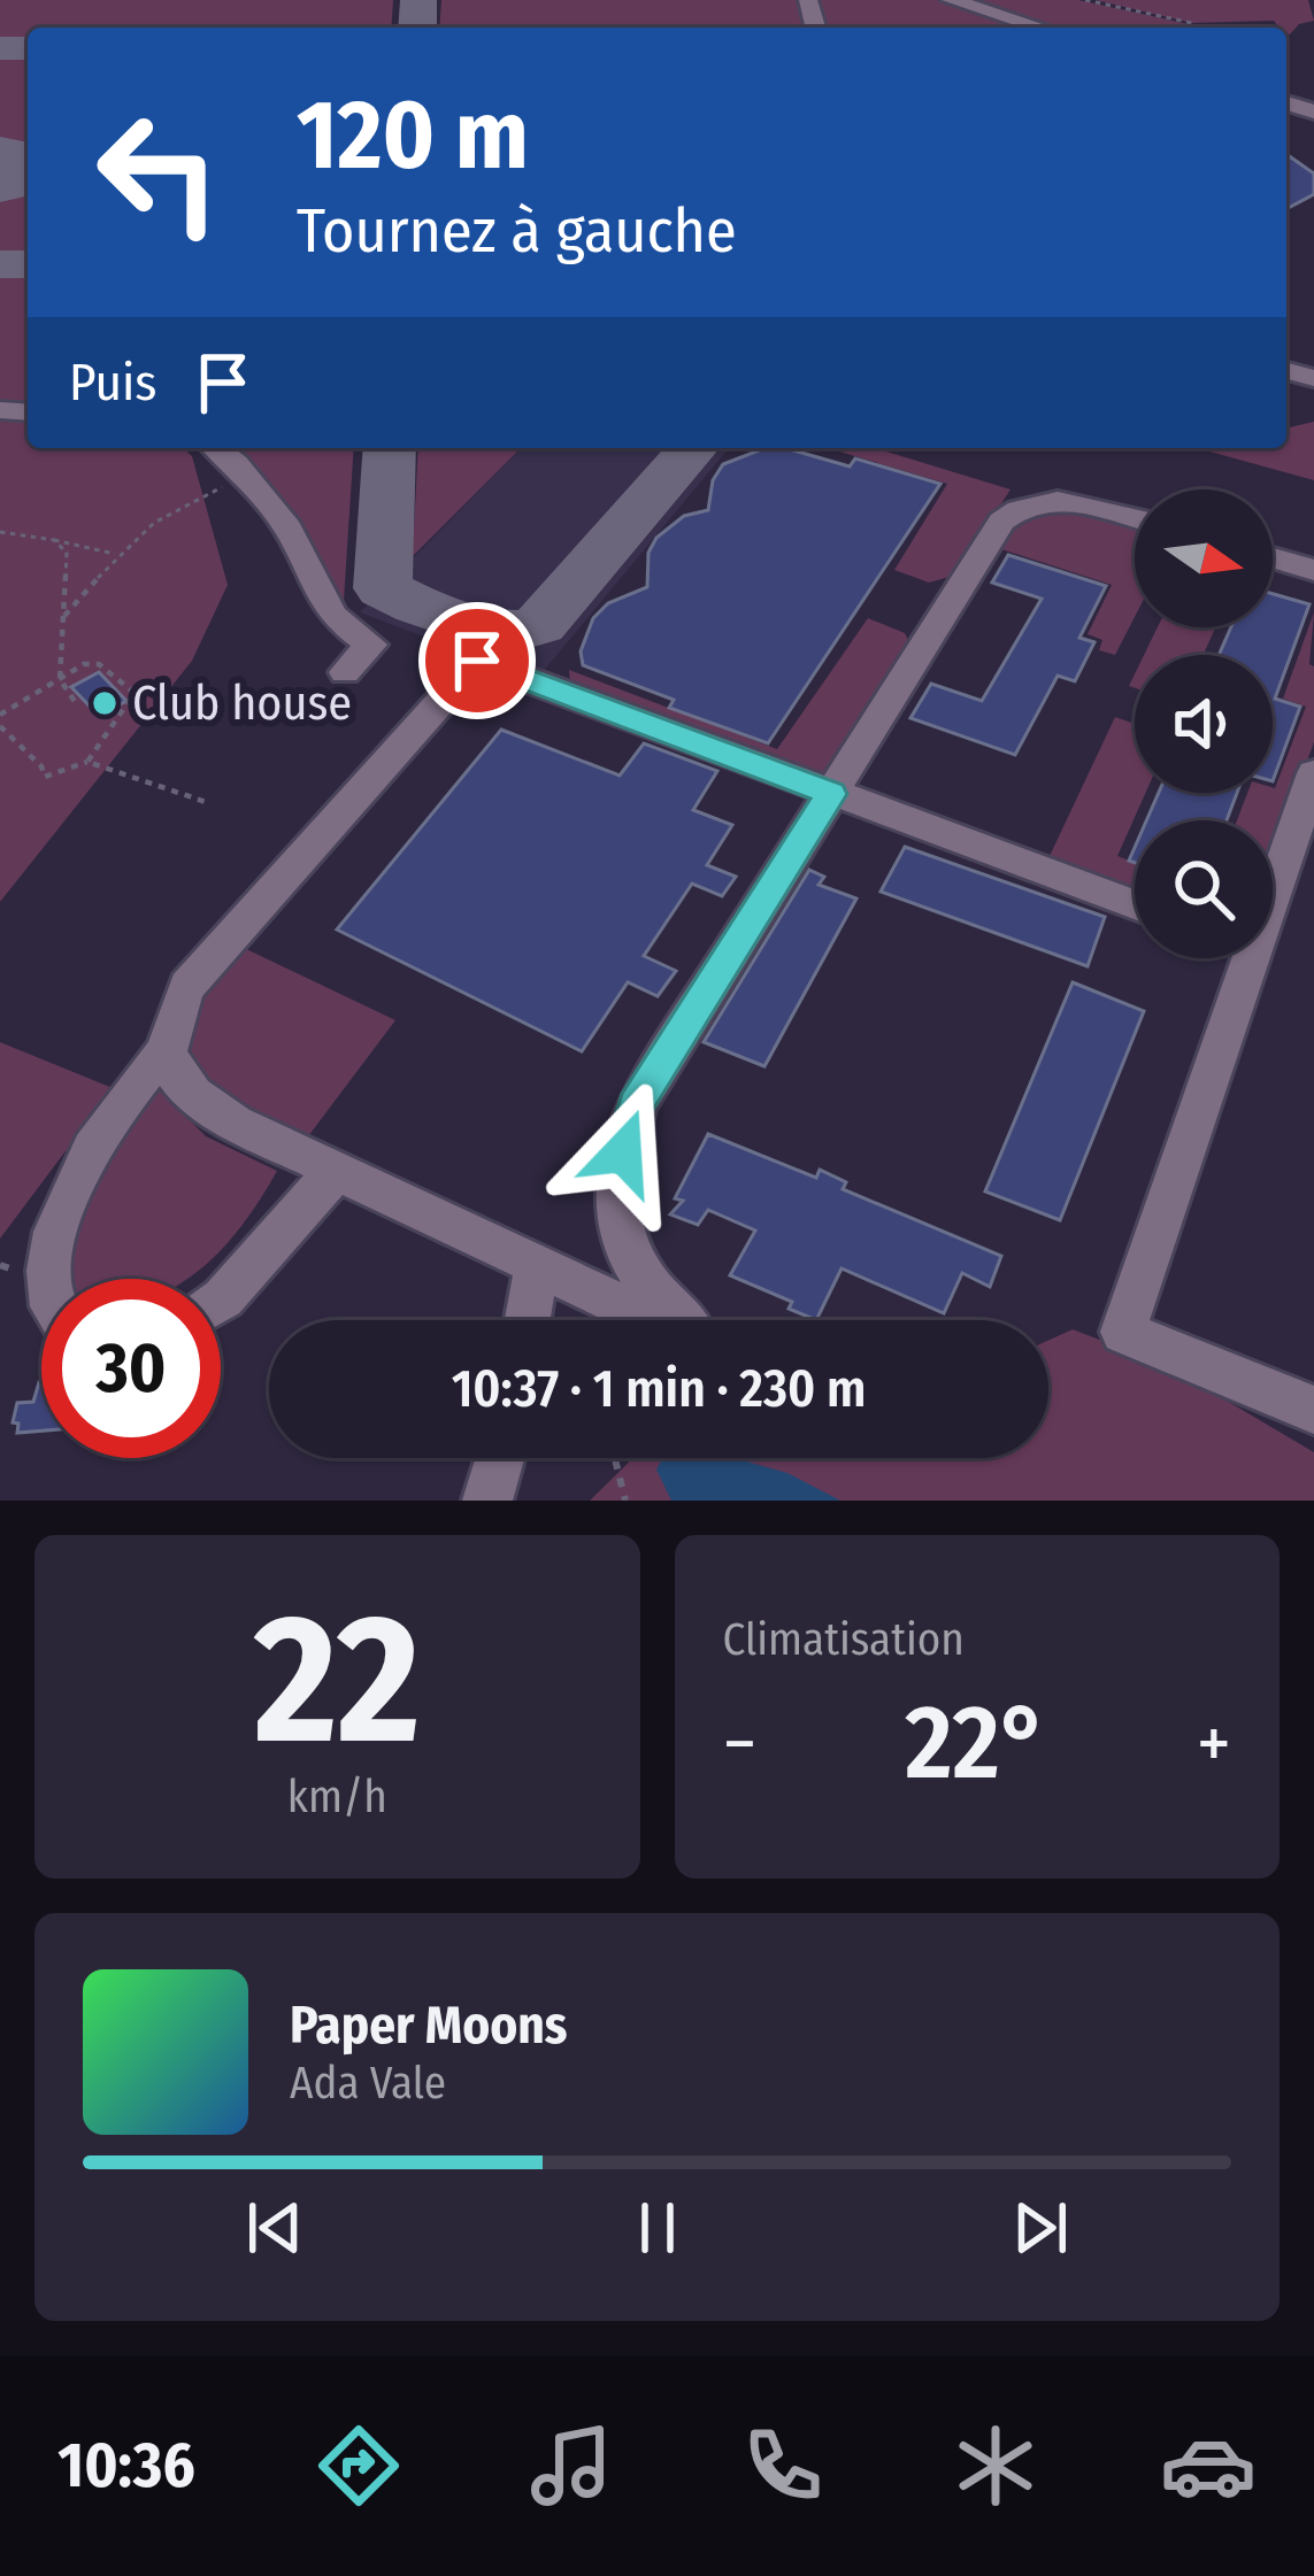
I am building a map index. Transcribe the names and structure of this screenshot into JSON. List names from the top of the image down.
{
  "places": ["Club house"],
  "north": "right",
  "page": {
    "turn": ["120 m", "Tournez à gauche"],
    "then": "Puis",
    "limit": "30",
    "trip": "10:37 · 1 min · 230 m",
    "tile": [
      ["22", "km/h"],
      "Climatisation"
    ],
    "heat": ["−", "22°", "+"],
    "song": ["Paper Moons", "Ada Vale"],
    "tabs": "10:36"
  }
}
